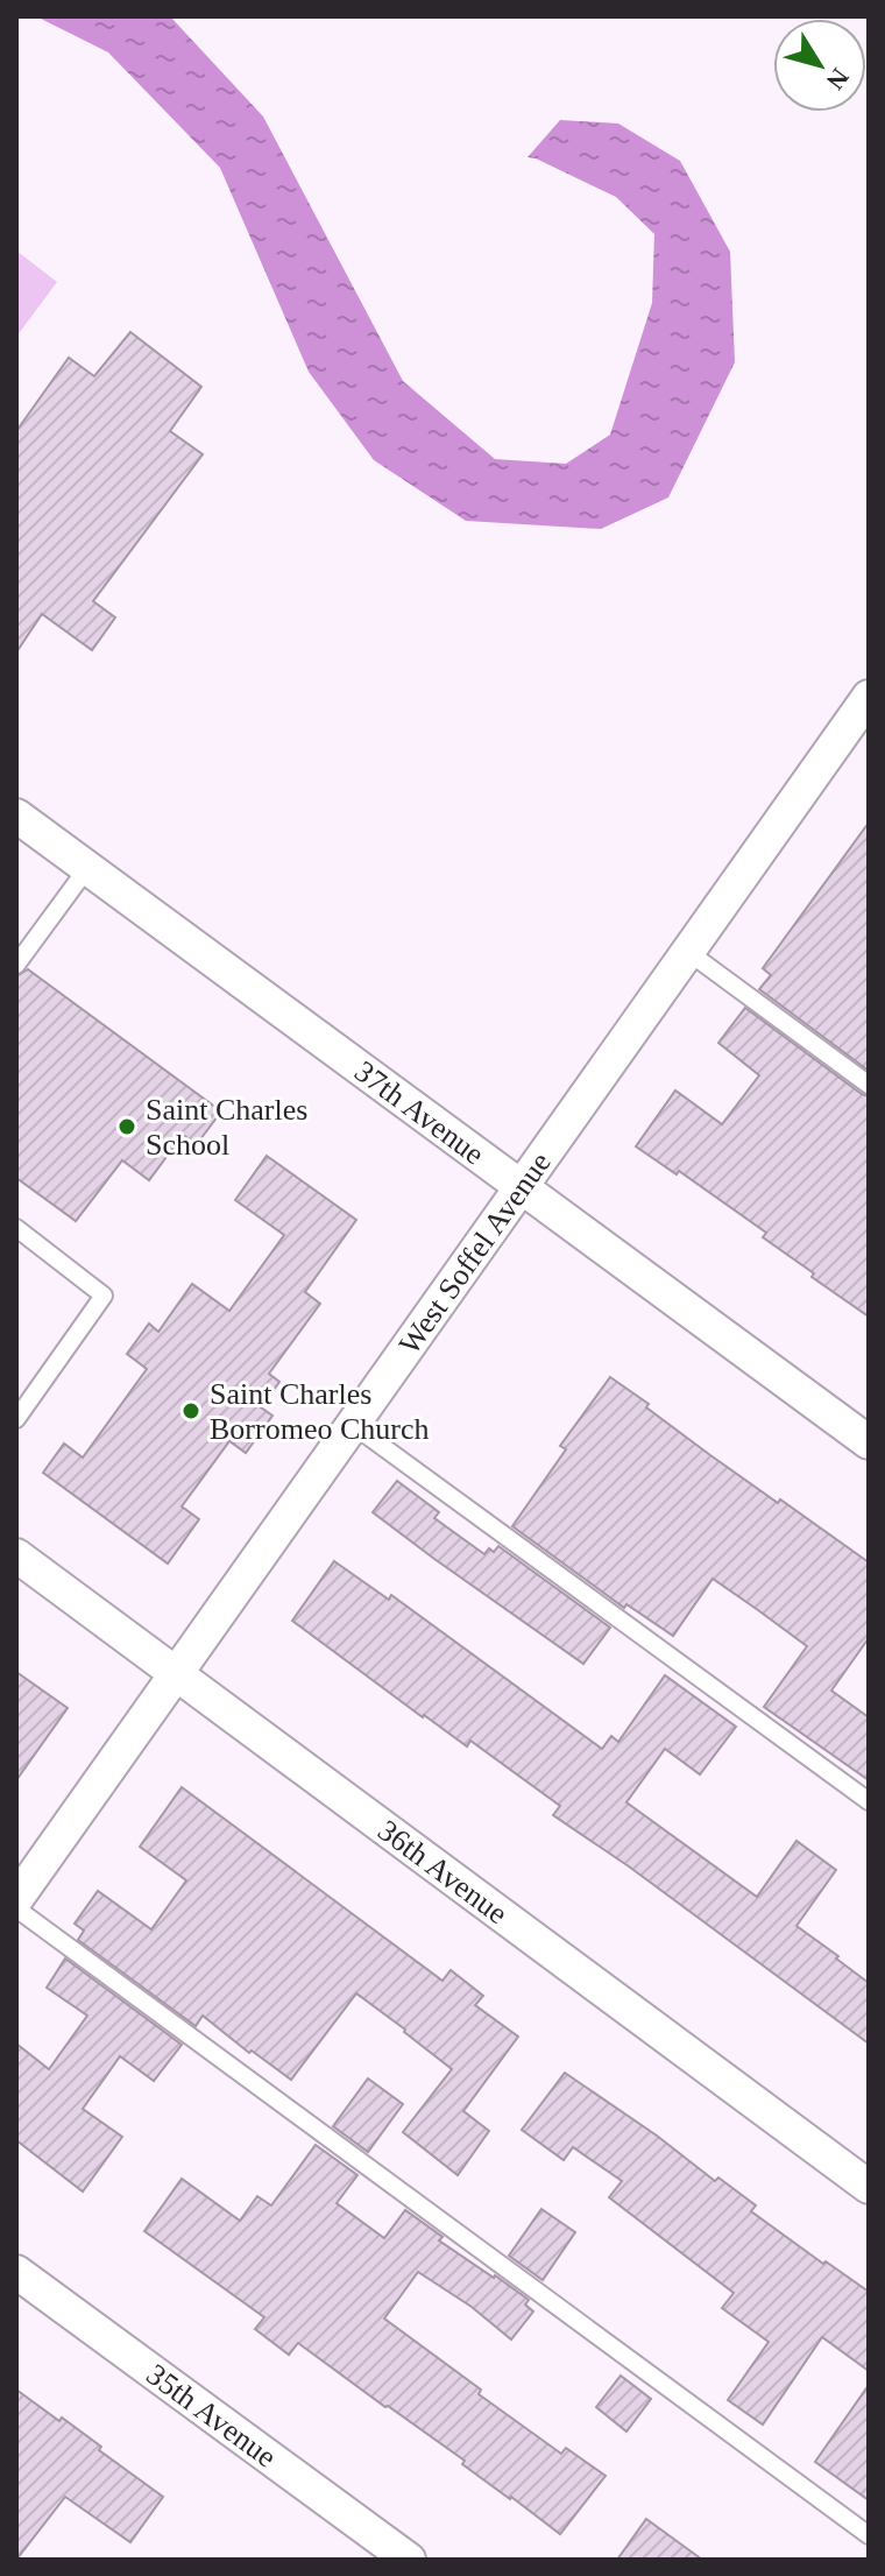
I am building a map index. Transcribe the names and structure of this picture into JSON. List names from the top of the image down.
{
  "streets": {
    "street": [
      "37th Avenue",
      "West Soffel Avenue",
      "36th Avenue",
      "35th Avenue"
    ]
  },
  "crossings": [
    ["37th Avenue", "West Soffel Avenue"],
    ["West Soffel Avenue", "36th Avenue"]
  ],
  "places": ["Saint Charles School", "Saint Charles Borromeo Church"],
  "north": "bottom right"
}
